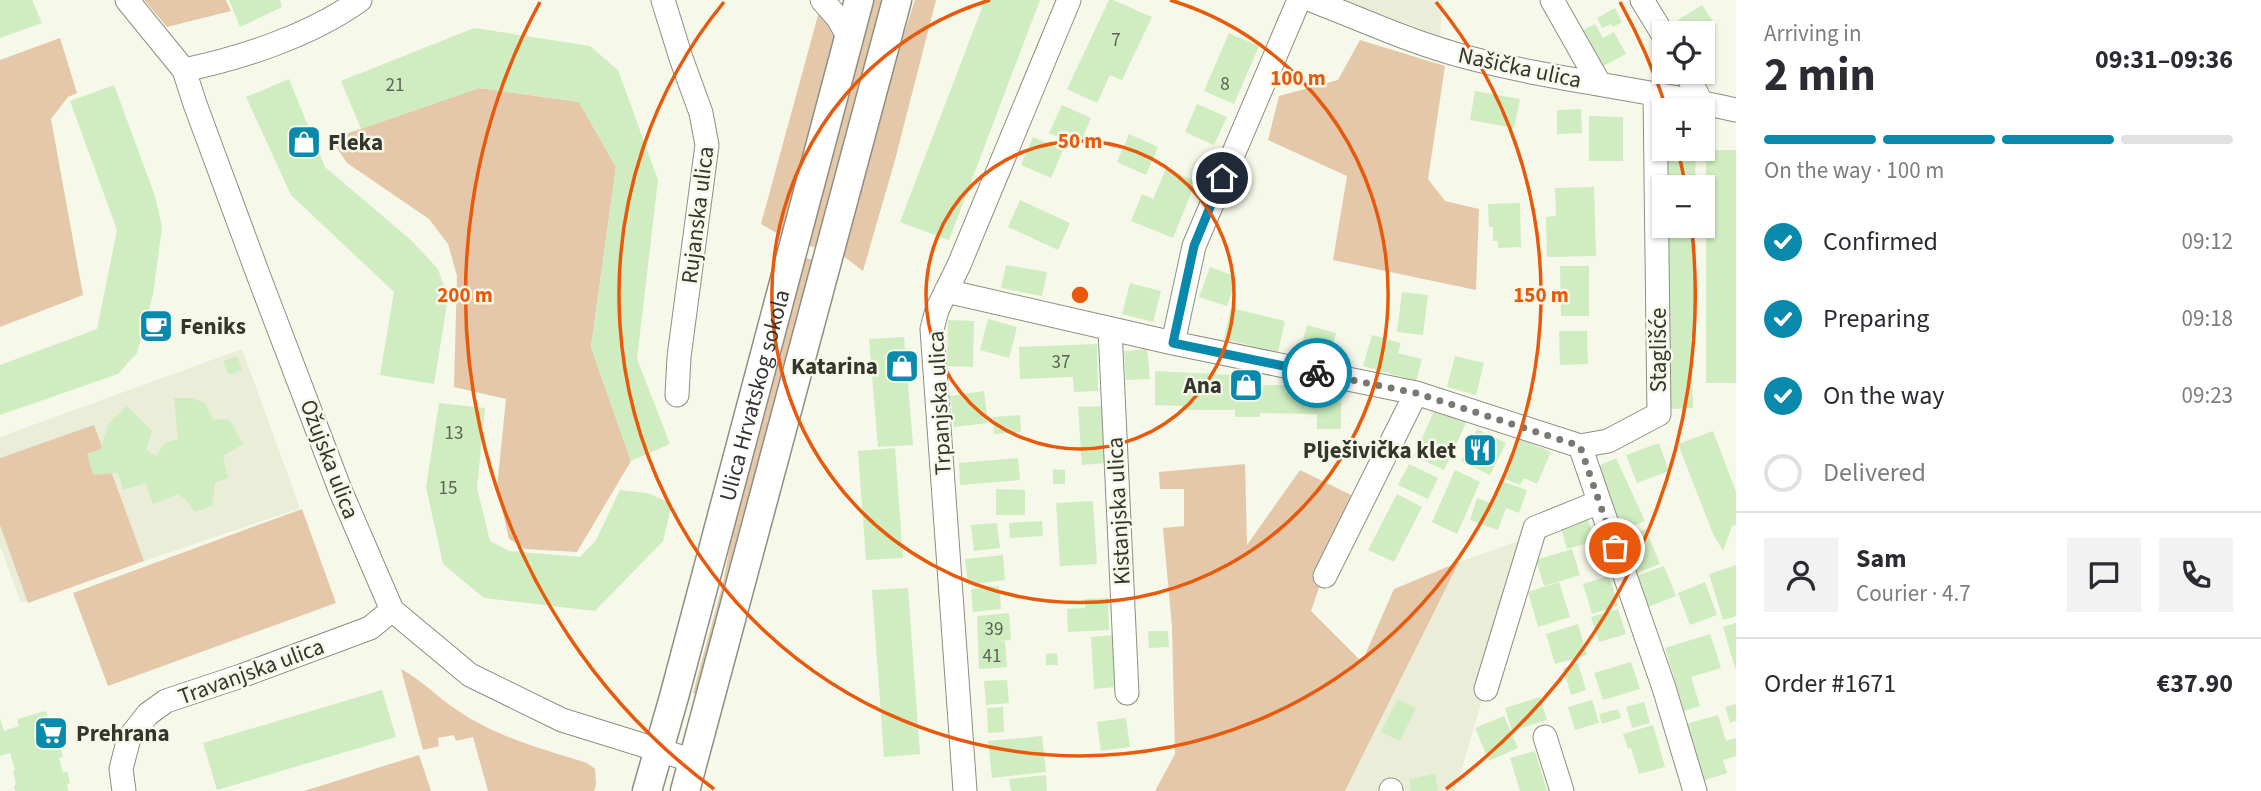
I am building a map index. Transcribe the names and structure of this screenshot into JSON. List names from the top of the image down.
{
  "streets": {
    "street": [
      "Našička ulica",
      "Rujanska ulica",
      "Staglišće",
      "Ulica Hrvatskog sokola",
      "Trpanjska ulica",
      "Ožujska ulica",
      "Kistanjska ulica",
      "Travanjska ulica"
    ]
  },
  "crossings": [
    ["Našička ulica", "Staglišće"],
    ["Ulica Hrvatskog sokola", "Ožujska ulica"],
    ["Ožujska ulica", "Travanjska ulica"]
  ],
  "places": {
    "shop": ["Fleka", "Katarina", "Ana"],
    "cafe": ["Feniks"],
    "restaurant": ["Plješivička klet"],
    "supermarket": ["Prehrana"]
  },
  "house_numbers": [
    "7",
    "8",
    "21",
    "37",
    "13",
    "15",
    "39",
    "41"
  ],
  "page": {
    "heading": ["2 min", "Arriving in", "09:31–09:36"],
    "panel": [
      "Sam",
      "Courier · 4.7",
      "Order #1671",
      "€37.90"
    ],
    "map_buttons": ["+", "−"],
    "bar": "On the way · 100 m",
    "list": [
      ["Confirmed", "09:12"],
      ["Preparing", "09:18"],
      ["On the way", "09:23"],
      "Delivered"
    ]
  },
  "rings": [
    "100 m",
    "50 m",
    "150 m",
    "200 m"
  ]
}
